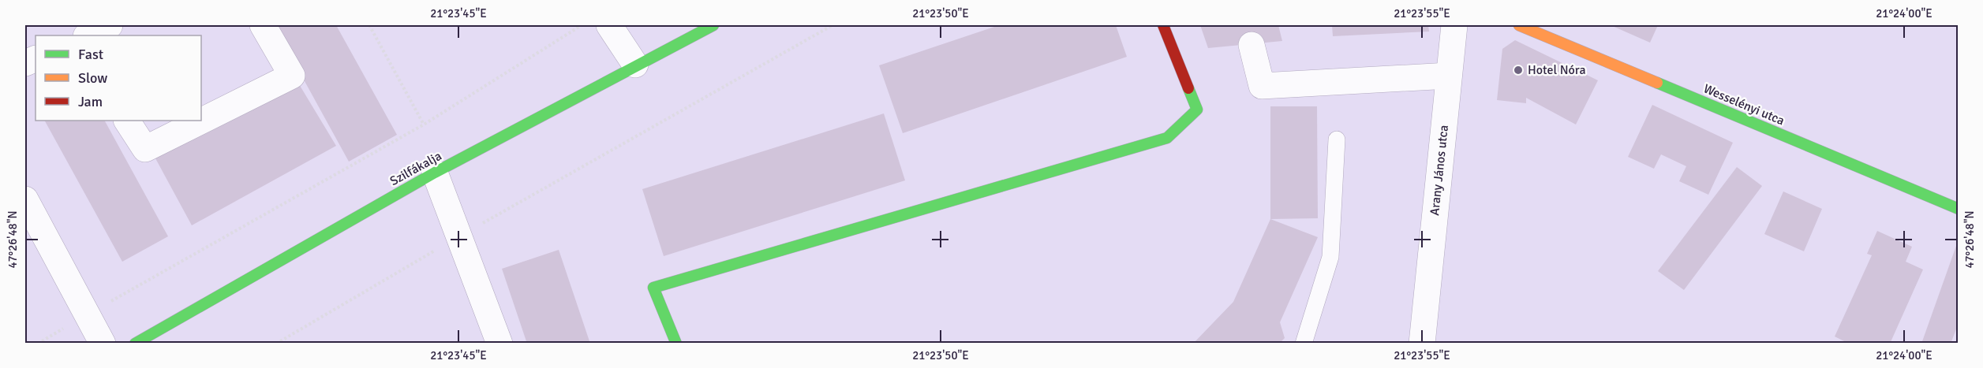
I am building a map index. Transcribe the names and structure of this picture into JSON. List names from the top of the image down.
{
  "streets": {
    "street": ["Wesselényi utca", "Szilfákalja", "Arany János utca"]
  },
  "places": ["Hotel Nóra"],
  "legend": ["Fast", "Slow", "Jam"],
  "coordinates": [
    "21°23'45\"E",
    "21°23'50\"E",
    "21°23'55\"E",
    "21°24'00\"E",
    "47°26'48\"N"
  ]
}
